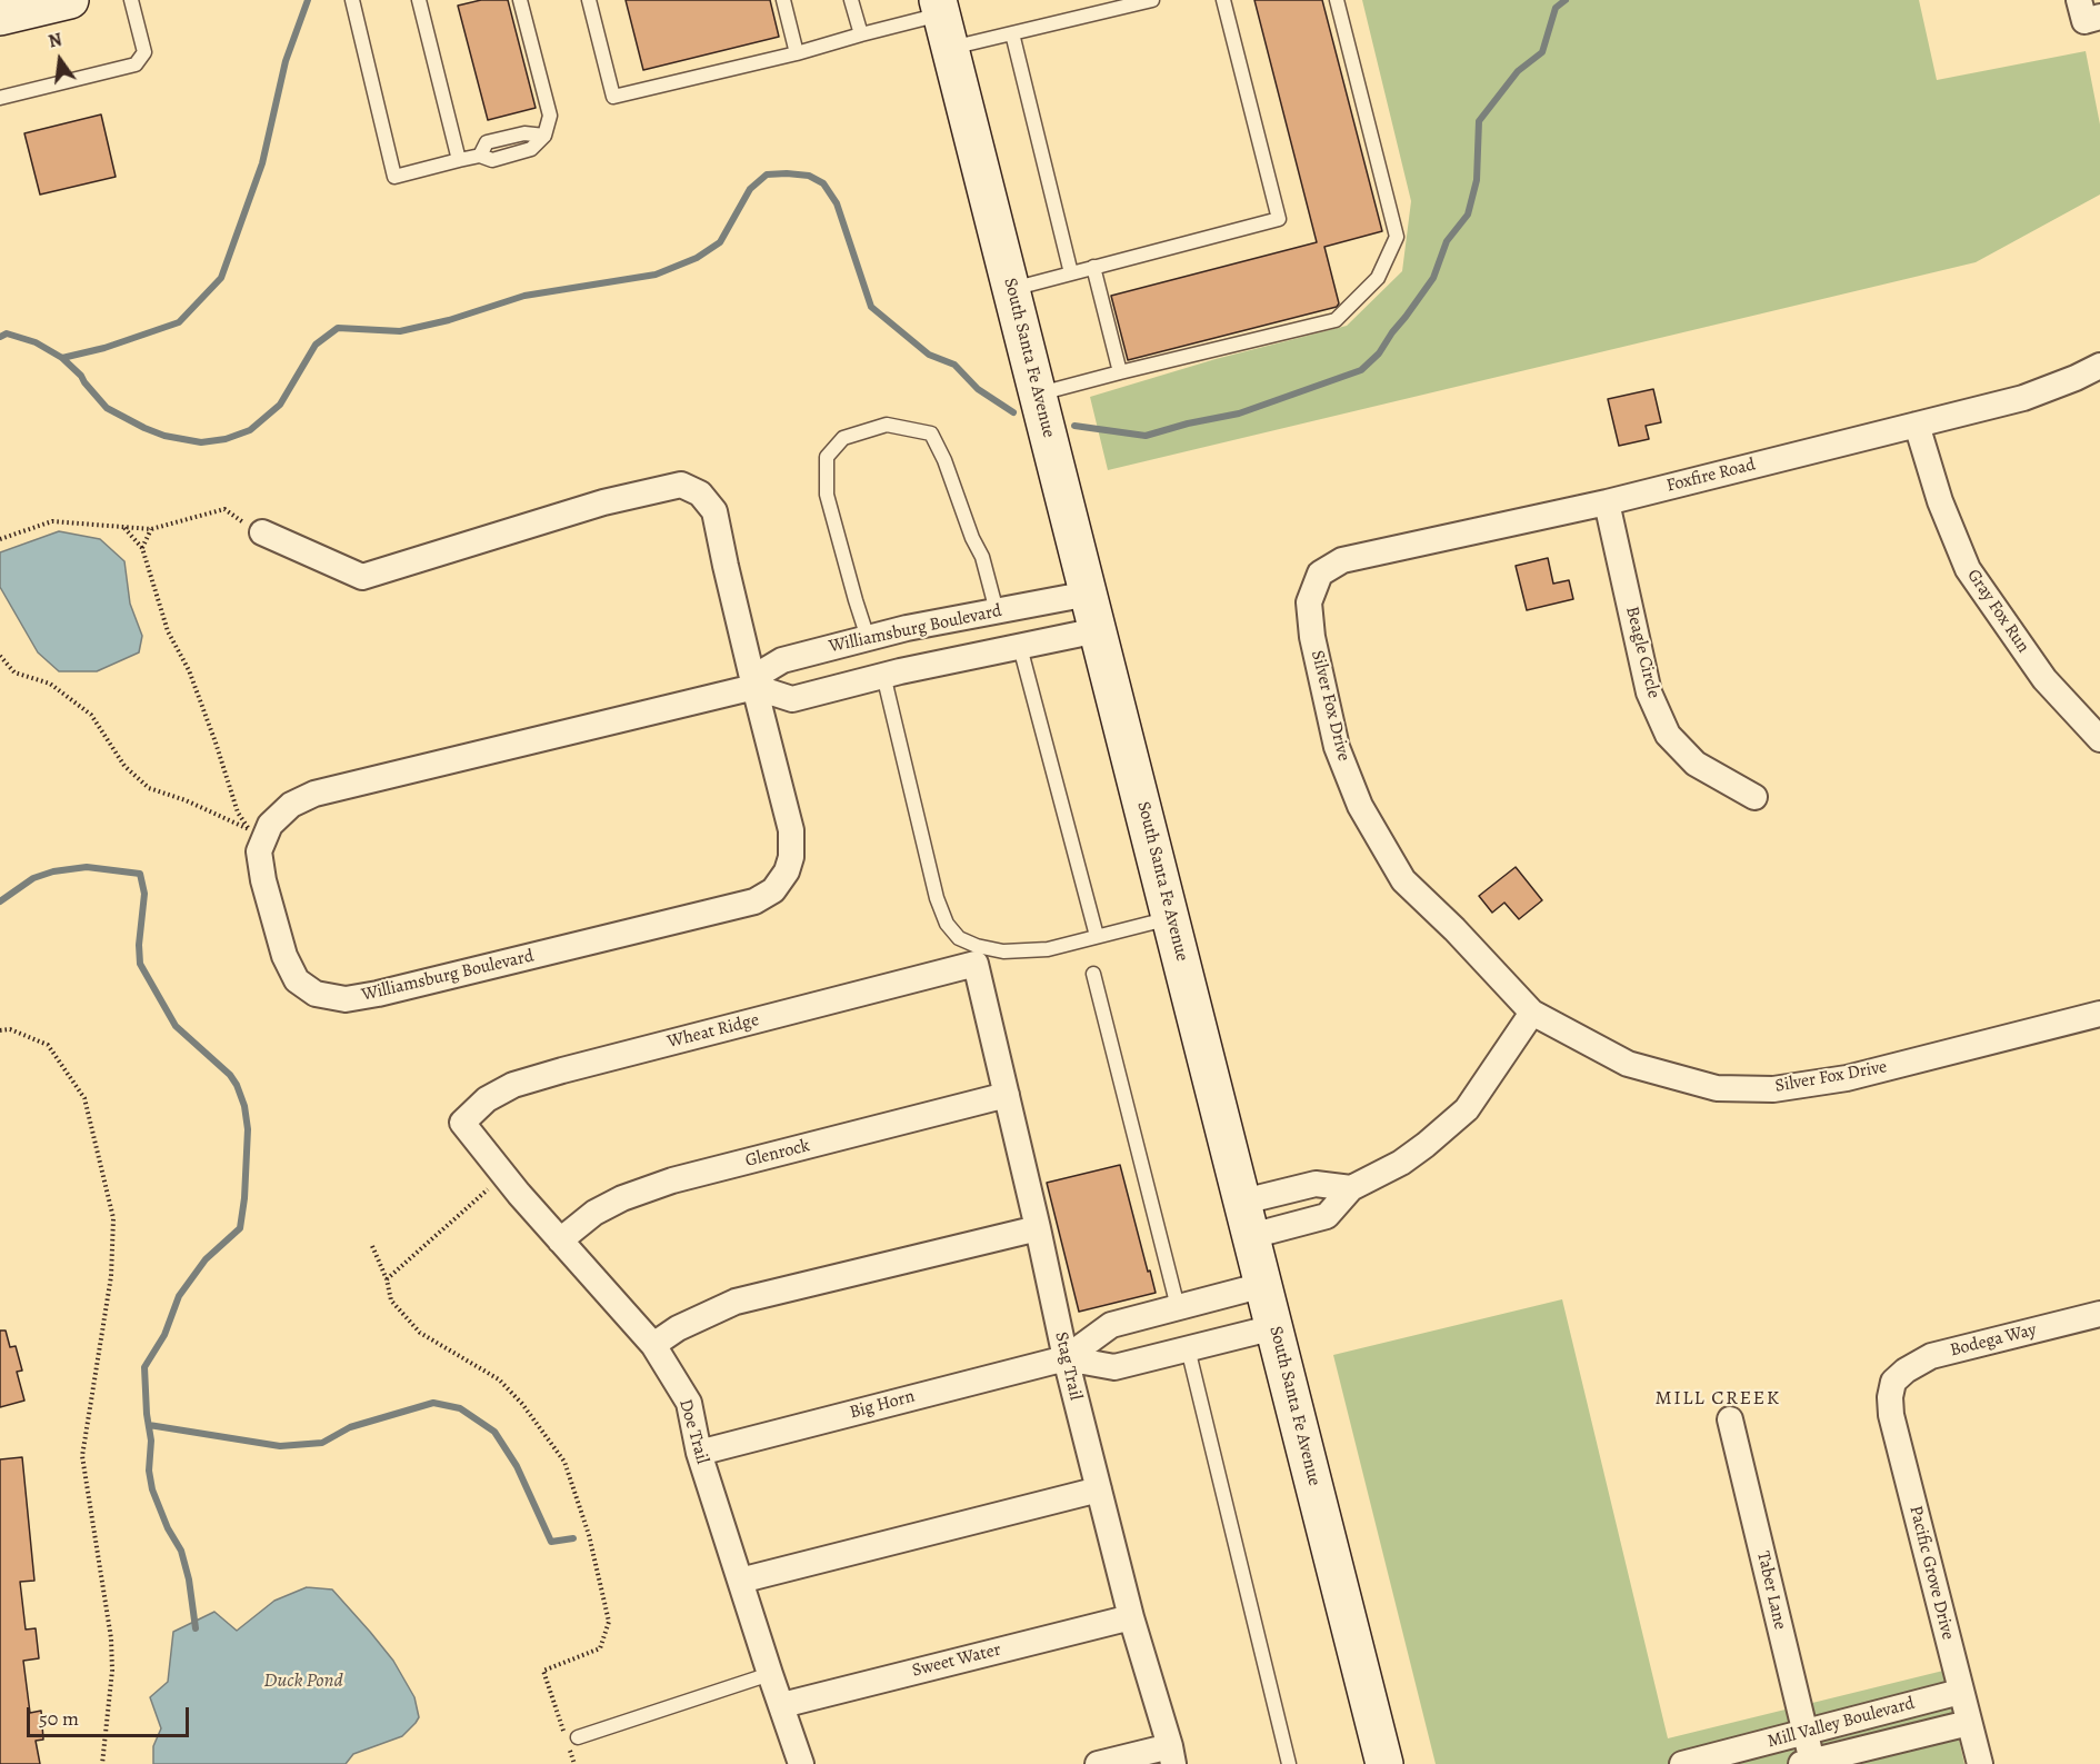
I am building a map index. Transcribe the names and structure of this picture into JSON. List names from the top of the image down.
{
  "streets": {
    "main road": ["South Santa Fe Avenue"],
    "street": [
      "Foxfire Road",
      "Gray Fox Run",
      "Williamsburg Boulevard",
      "Beagle Circle",
      "Silver Fox Drive",
      "Wheat Ridge",
      "Glenrock",
      "Bodega Way",
      "Stag Trail",
      "Big Horn",
      "Doe Trail",
      "Pacific Grove Drive",
      "Taber Lane",
      "Sweet Water",
      "Mill Valley Boulevard"
    ]
  },
  "crossings": [
    ["South Santa Fe Avenue", "Williamsburg Boulevard"],
    ["South Santa Fe Avenue", "Big Horn"],
    ["Foxfire Road", "Gray Fox Run"],
    ["Foxfire Road", "Beagle Circle"],
    ["Foxfire Road", "Silver Fox Drive"],
    ["Wheat Ridge", "Stag Trail"],
    ["Wheat Ridge", "Doe Trail"],
    ["Glenrock", "Stag Trail"],
    ["Glenrock", "Doe Trail"],
    ["Bodega Way", "Pacific Grove Drive"],
    ["Stag Trail", "Big Horn"],
    ["Stag Trail", "Sweet Water"],
    ["Big Horn", "Doe Trail"],
    ["Doe Trail", "Sweet Water"],
    ["Pacific Grove Drive", "Mill Valley Boulevard"],
    ["Taber Lane", "Mill Valley Boulevard"]
  ],
  "districts": ["MILL CREEK"],
  "water": ["Duck Pond"],
  "scale_bar": "50 m",
  "north": "top"
}
